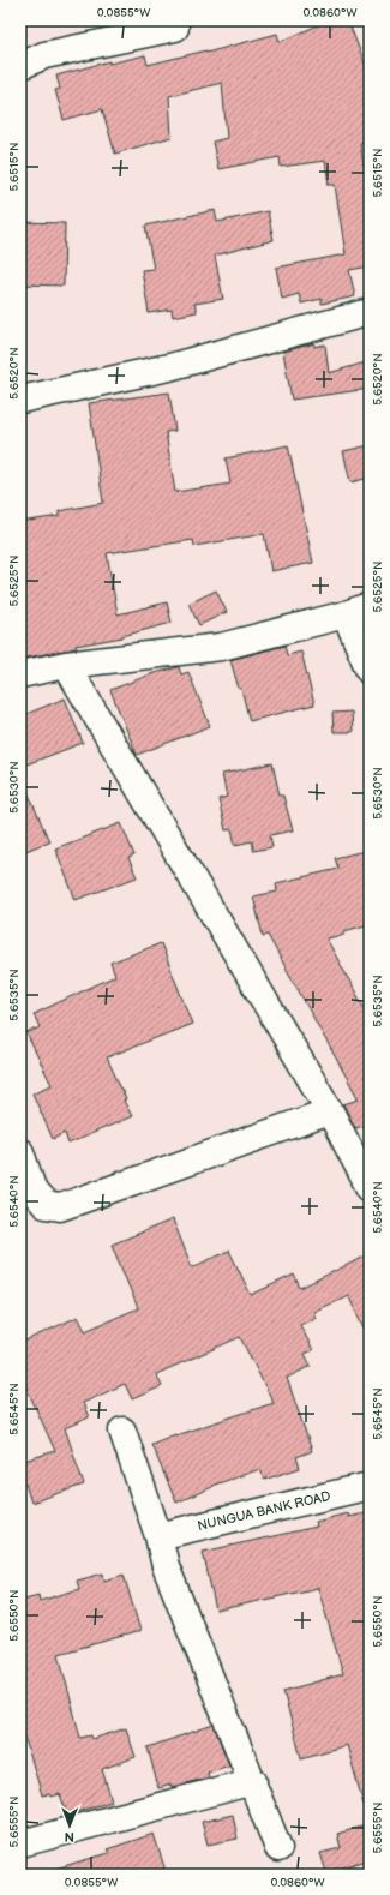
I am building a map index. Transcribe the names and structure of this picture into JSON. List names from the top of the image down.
{
  "streets": {
    "street": ["NUNGUA BANK ROAD"]
  },
  "north": "bottom",
  "coordinates": [
    "0.0855°W",
    "0.0860°W",
    "5.6515°N",
    "5.6520°N",
    "5.6525°N",
    "5.6530°N",
    "5.6535°N",
    "5.6540°N",
    "5.6545°N",
    "5.6550°N",
    "5.6555°N"
  ]
}
